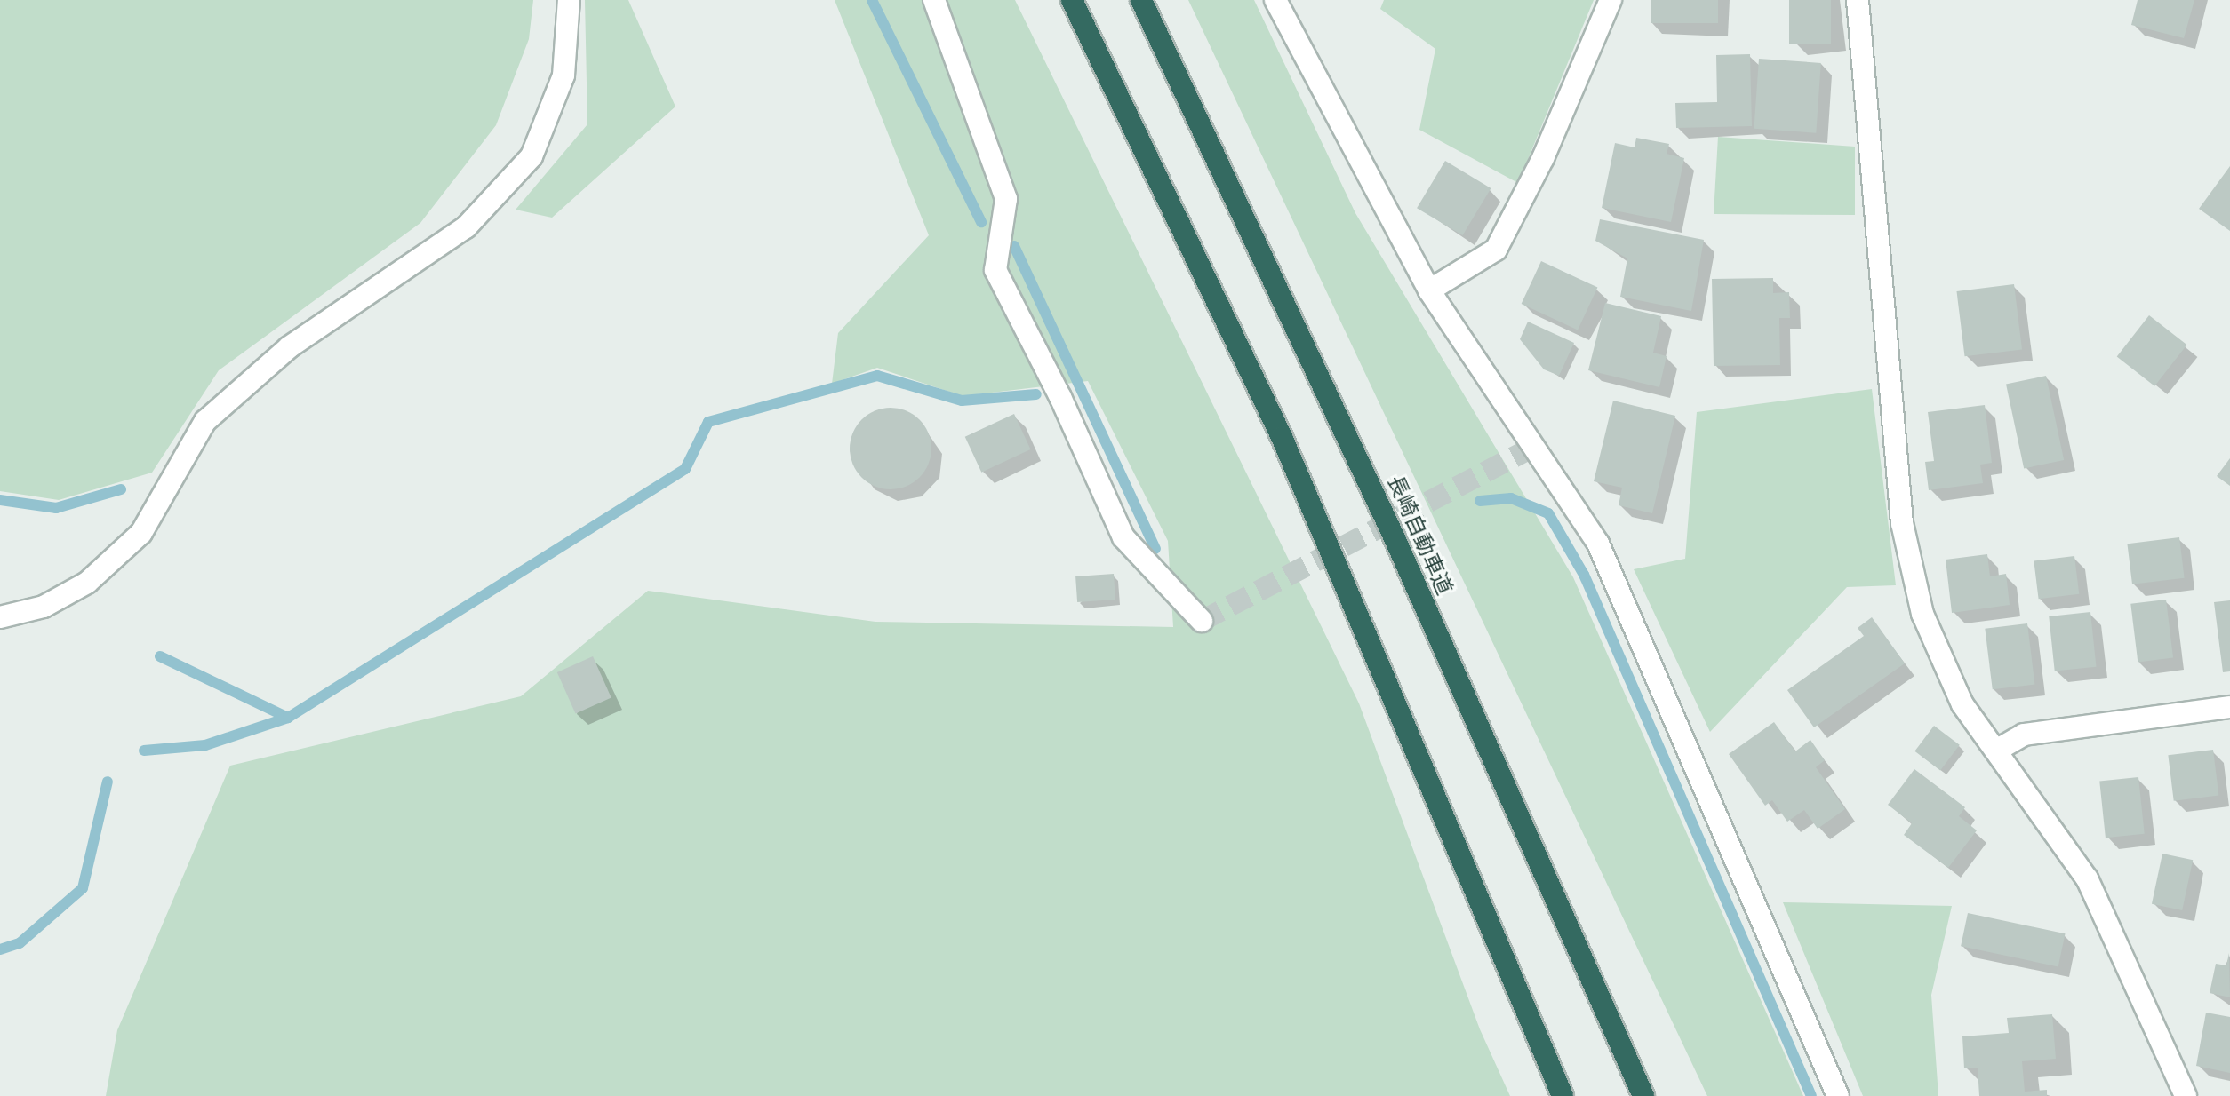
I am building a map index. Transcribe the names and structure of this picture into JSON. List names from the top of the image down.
{
  "streets": {
    "highway": ["長崎自動車道"]
  }
}
